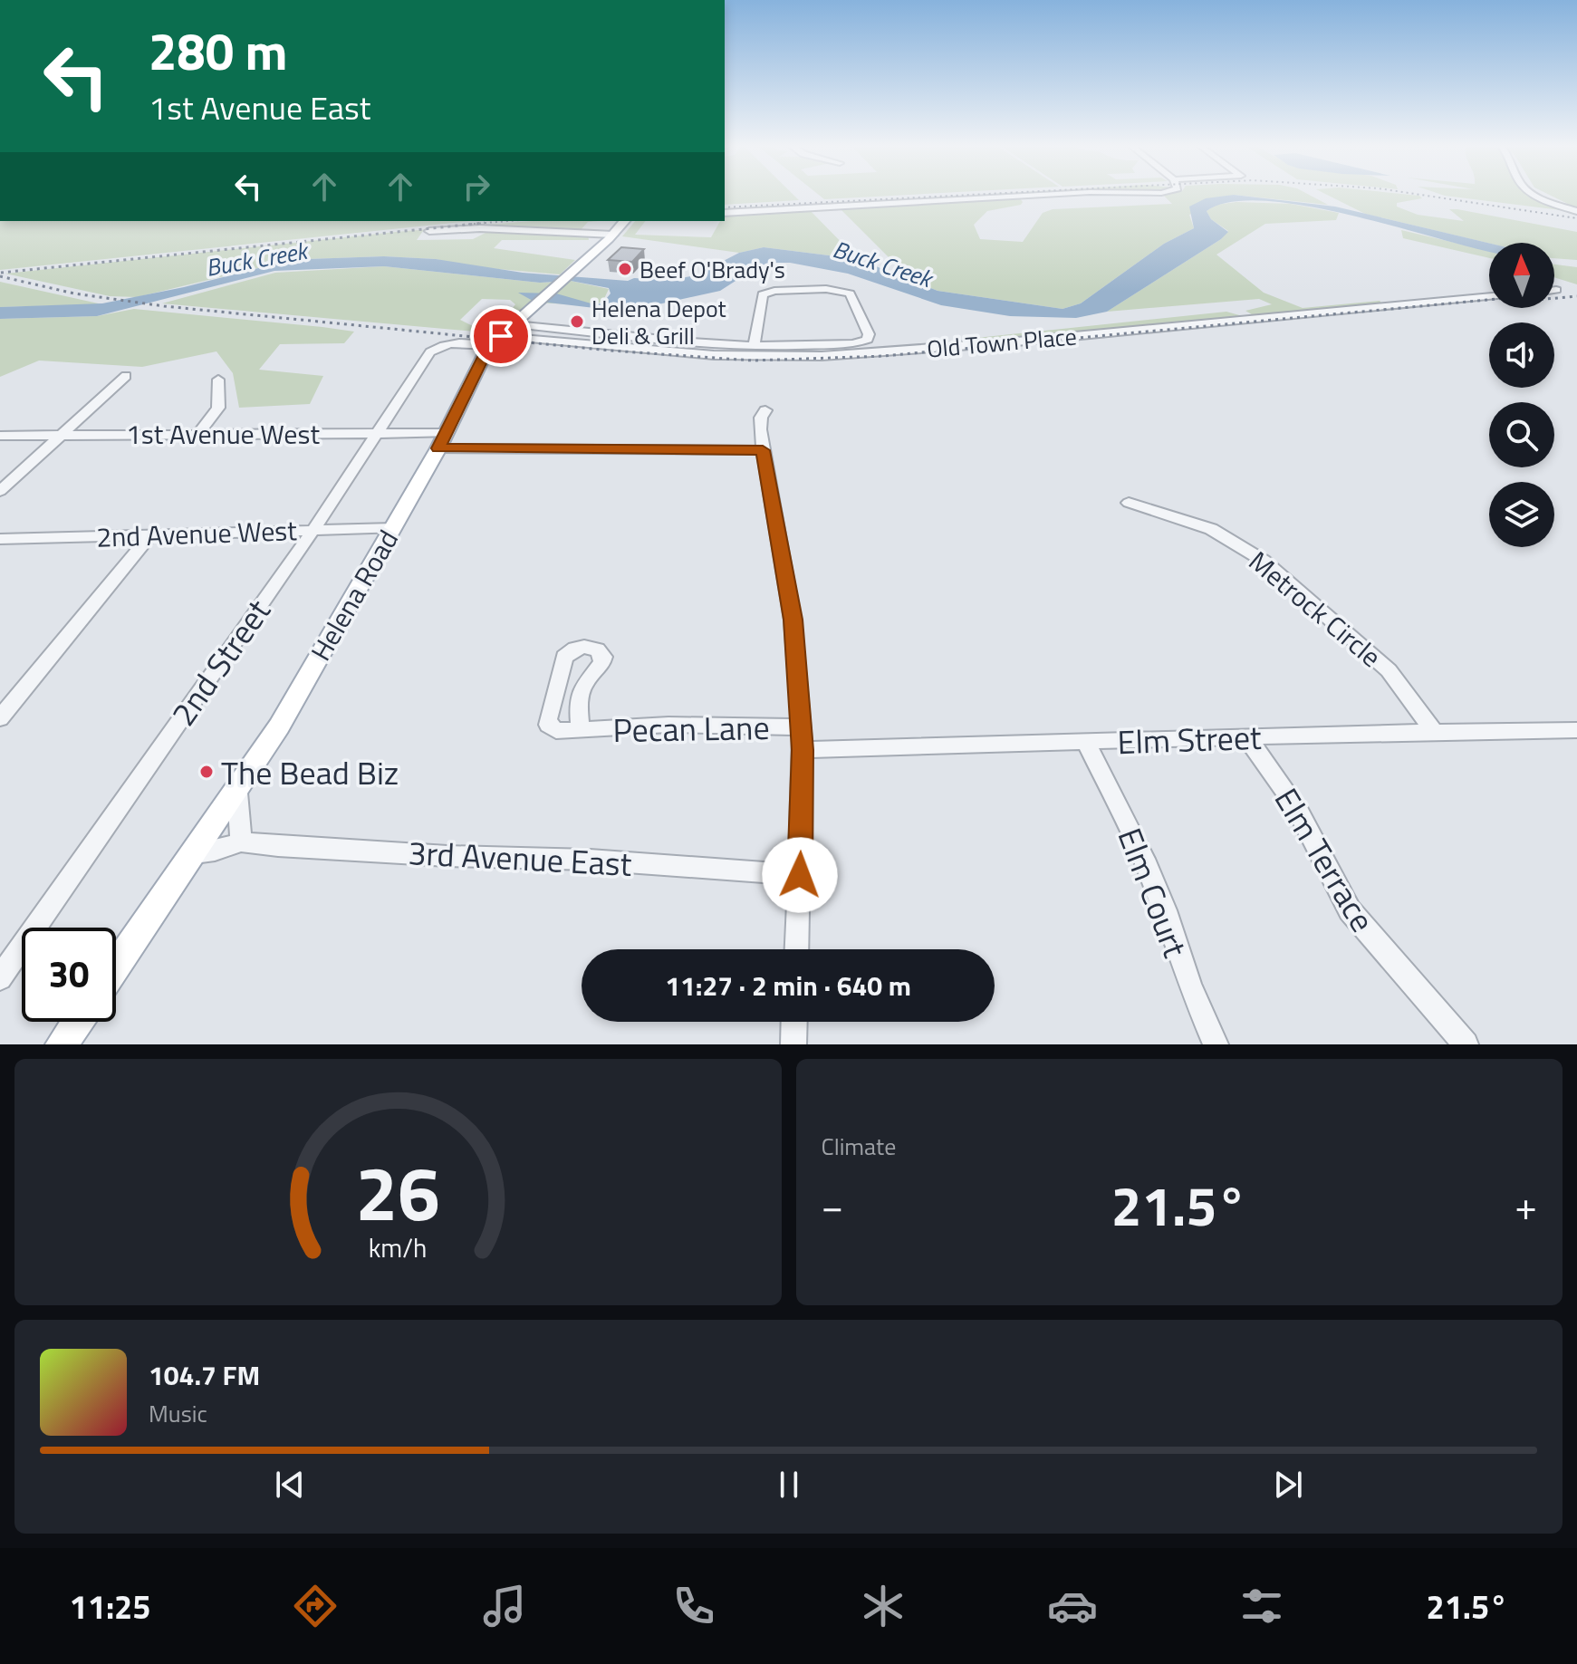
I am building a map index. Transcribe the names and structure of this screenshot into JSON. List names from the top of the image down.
{
  "streets": {
    "main road": ["Helena Road"],
    "street": [
      "Old Town Place",
      "1st Avenue West",
      "2nd Avenue West",
      "Metrock Circle",
      "2nd Street",
      "Pecan Lane",
      "Elm Street",
      "3rd Avenue East",
      "Elm Terrace",
      "Elm Court"
    ]
  },
  "crossings": [
    ["Old Town Place", "Helena Road"],
    ["Old Town Place", "2nd Street"],
    ["1st Avenue West", "Helena Road"],
    ["1st Avenue West", "2nd Street"],
    ["2nd Avenue West", "Helena Road"],
    ["2nd Avenue West", "2nd Street"],
    ["Helena Road", "2nd Street"],
    ["Helena Road", "3rd Avenue East"],
    ["Metrock Circle", "Elm Street"],
    ["Elm Street", "Elm Terrace"],
    ["Elm Street", "Elm Court"]
  ],
  "water": ["Buck Creek"],
  "places": ["Beef O'Brady's", "Helena Depot Deli & Grill", "The Bead Biz"],
  "north": "top",
  "page": {
    "turn": ["280 m", "1st Avenue East"],
    "limit": "30",
    "trip": "11:27 · 2 min · 640 m",
    "tile": "Climate",
    "heat": ["−", "21.5°", "+"],
    "song": ["104.7 FM", "Music"],
    "tabs": ["11:25", "21.5°"],
    "gauge": ["26", "km/h"]
  }
}
